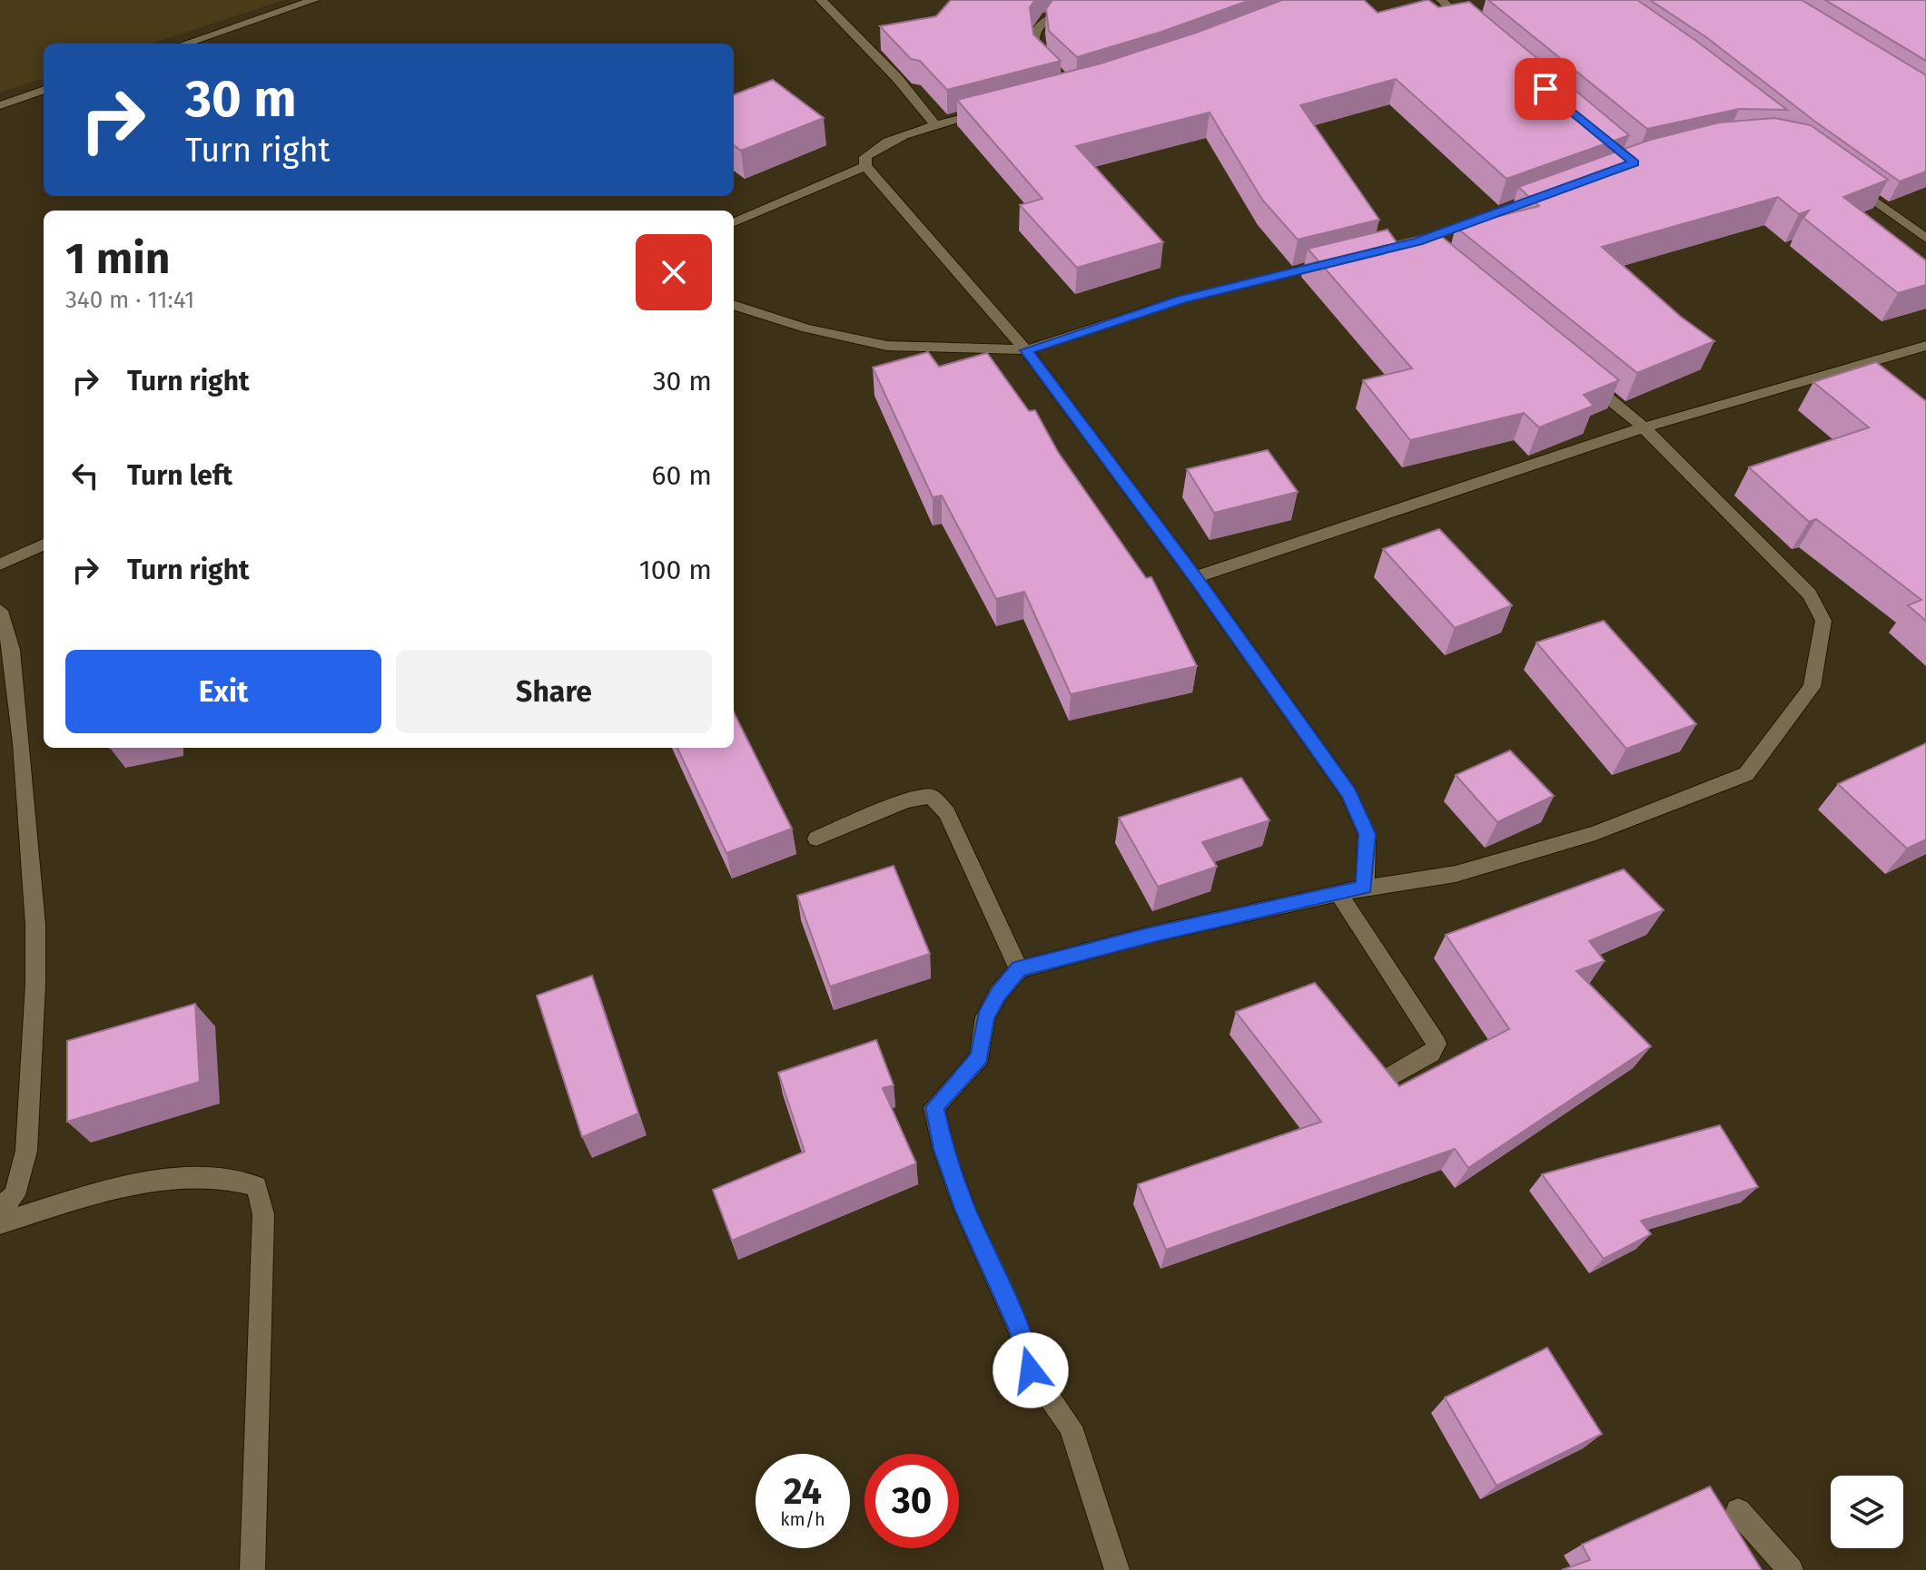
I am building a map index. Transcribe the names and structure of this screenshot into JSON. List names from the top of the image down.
{
  "page": {
    "turn": ["30 m", "Turn right"],
    "heading": ["1 min", "340 m · 11:41"],
    "list": [
      {
        "name": "Turn right",
        "value": "30 m"
      },
      {
        "name": "Turn left",
        "value": "60 m"
      },
      {
        "name": "Turn right",
        "value": "100 m"
      }
    ],
    "buttons": ["Exit", "Share"],
    "speed": "24 km/h",
    "limit": "30"
  }
}
